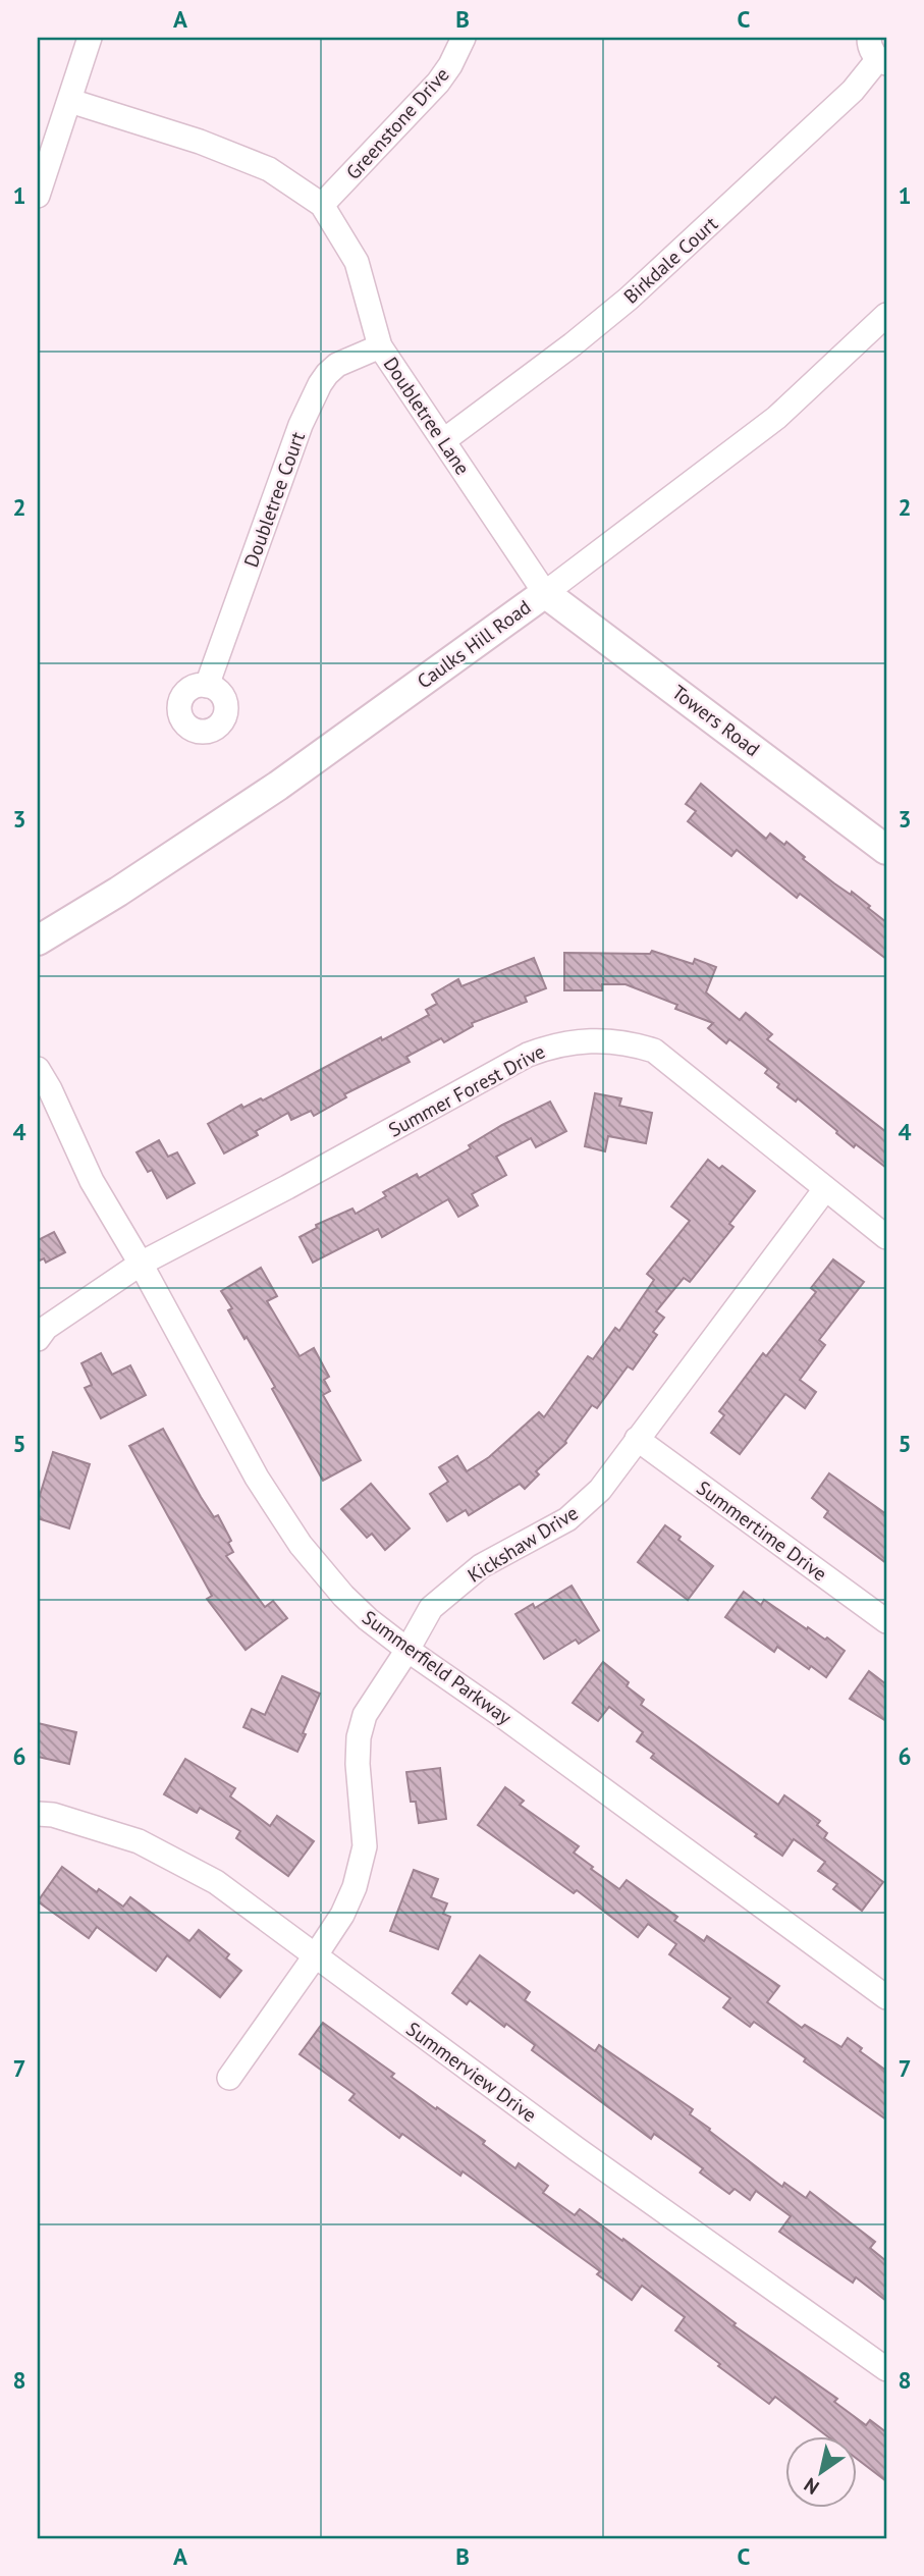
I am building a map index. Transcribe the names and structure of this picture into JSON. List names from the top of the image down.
{
  "streets": {
    "main road": ["Caulks Hill Road", "Towers Road"],
    "street": [
      "Greenstone Drive",
      "Birkdale Court",
      "Doubletree Lane",
      "Doubletree Court",
      "Summer Forest Drive",
      "Summertime Drive",
      "Kickshaw Drive",
      "Summerfield Parkway",
      "Summerview Drive"
    ]
  },
  "crossings": [
    ["Greenstone Drive", "Doubletree Lane"],
    ["Birkdale Court", "Doubletree Lane"],
    ["Doubletree Lane", "Doubletree Court"],
    ["Doubletree Lane", "Caulks Hill Road"],
    ["Doubletree Lane", "Towers Road"],
    ["Caulks Hill Road", "Towers Road"],
    ["Summer Forest Drive", "Kickshaw Drive"],
    ["Summer Forest Drive", "Summerfield Parkway"],
    ["Summertime Drive", "Kickshaw Drive"],
    ["Kickshaw Drive", "Summerfield Parkway"],
    ["Kickshaw Drive", "Summerview Drive"]
  ],
  "north": "bottom left",
  "grid": {
    "columns": ["A", "B", "C"],
    "rows": [
      "1",
      "2",
      "3",
      "4",
      "5",
      "6",
      "7",
      "8"
    ]
  }
}
